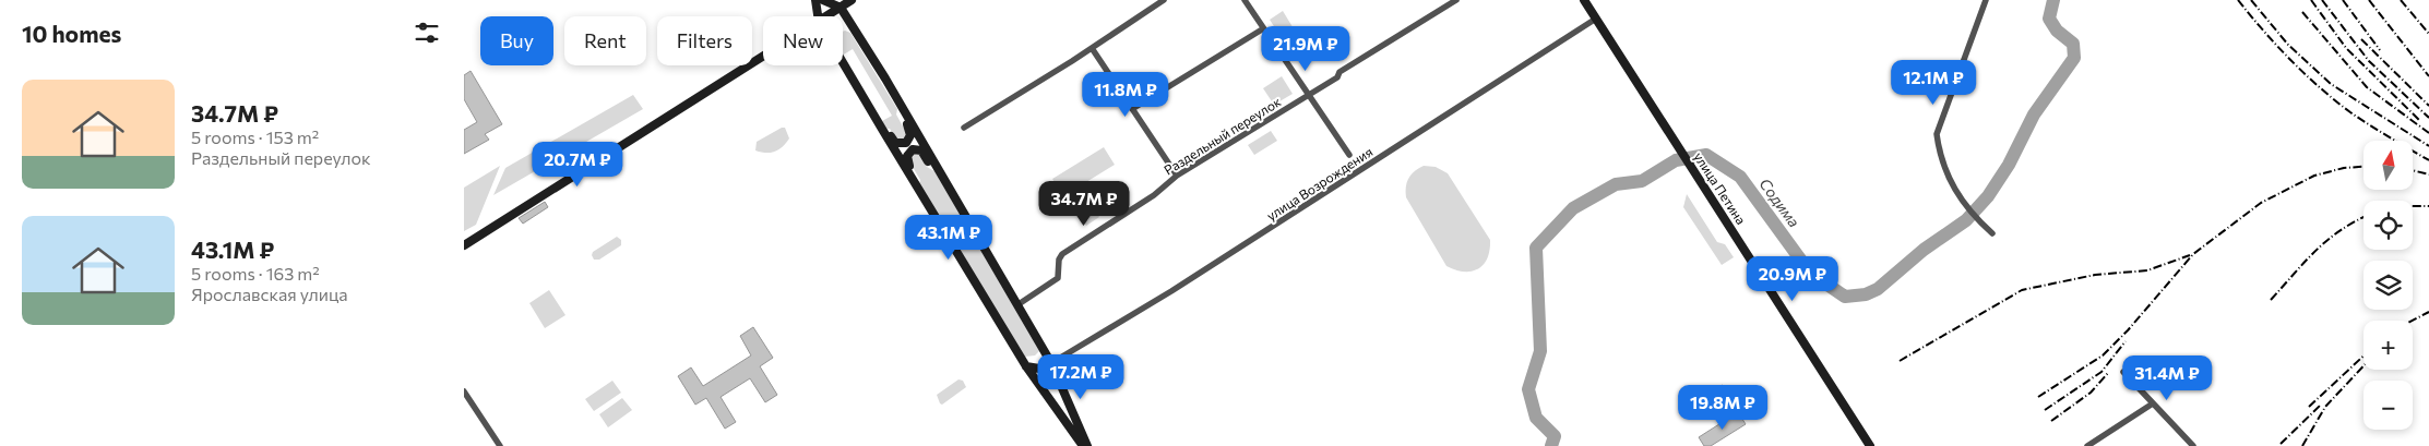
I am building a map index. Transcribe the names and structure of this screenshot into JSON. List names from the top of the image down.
{
  "streets": {
    "street": ["Раздельный переулок", "улица Возрождения", "улица Петина"]
  },
  "crossings": [
    ["улица Возрождения", "улица Петина"]
  ],
  "water": ["Содима"],
  "north": "top",
  "page": {
    "heading": "10 homes",
    "chip": [
      "Buy",
      "Rent",
      "Filters",
      "New"
    ],
    "price": [
      "21.9M ₽",
      "12.1M ₽",
      "11.8M ₽",
      "20.7M ₽",
      "34.7M ₽",
      "43.1M ₽",
      "20.9M ₽",
      "17.2M ₽",
      "31.4M ₽",
      "19.8M ₽"
    ],
    "list": [
      {
        "name": "34.7M ₽",
        "note": "5 rooms · 153 m² · Раздельный переулок"
      },
      {
        "name": "43.1M ₽",
        "note": "5 rooms · 163 m² · Ярославская улица"
      }
    ],
    "map_buttons": ["+", "−"]
  }
}
